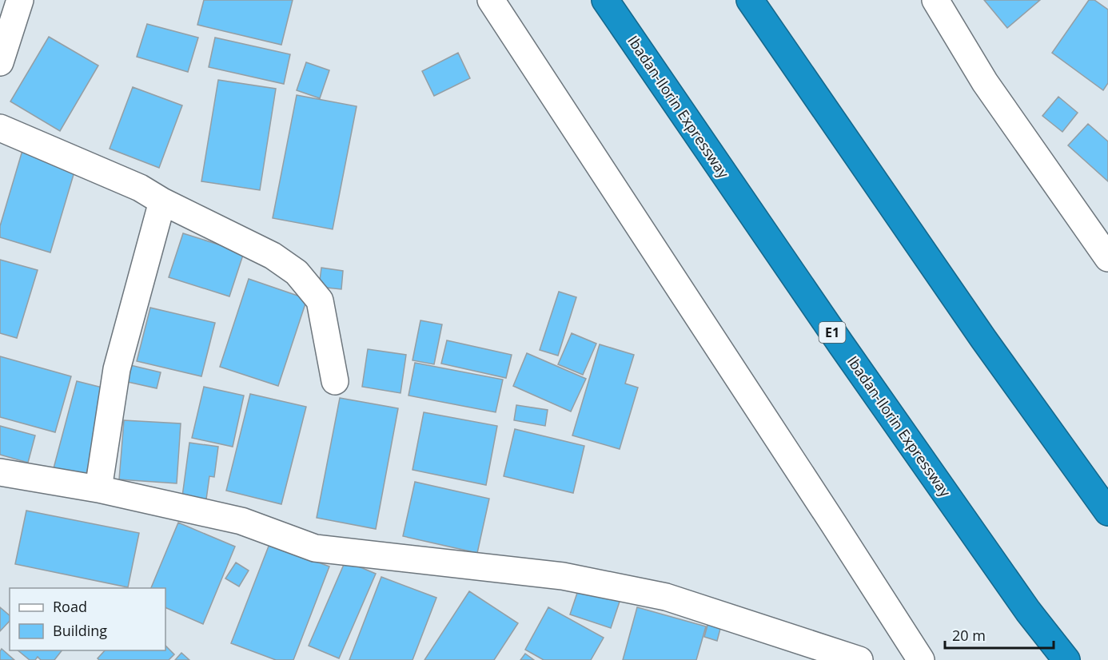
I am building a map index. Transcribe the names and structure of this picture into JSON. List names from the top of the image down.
{
  "streets": {
    "highway": ["Ibadan-Ilorin Expressway", "E1"]
  },
  "legend": ["Road", "Building"],
  "scale_bar": "20 m"
}
